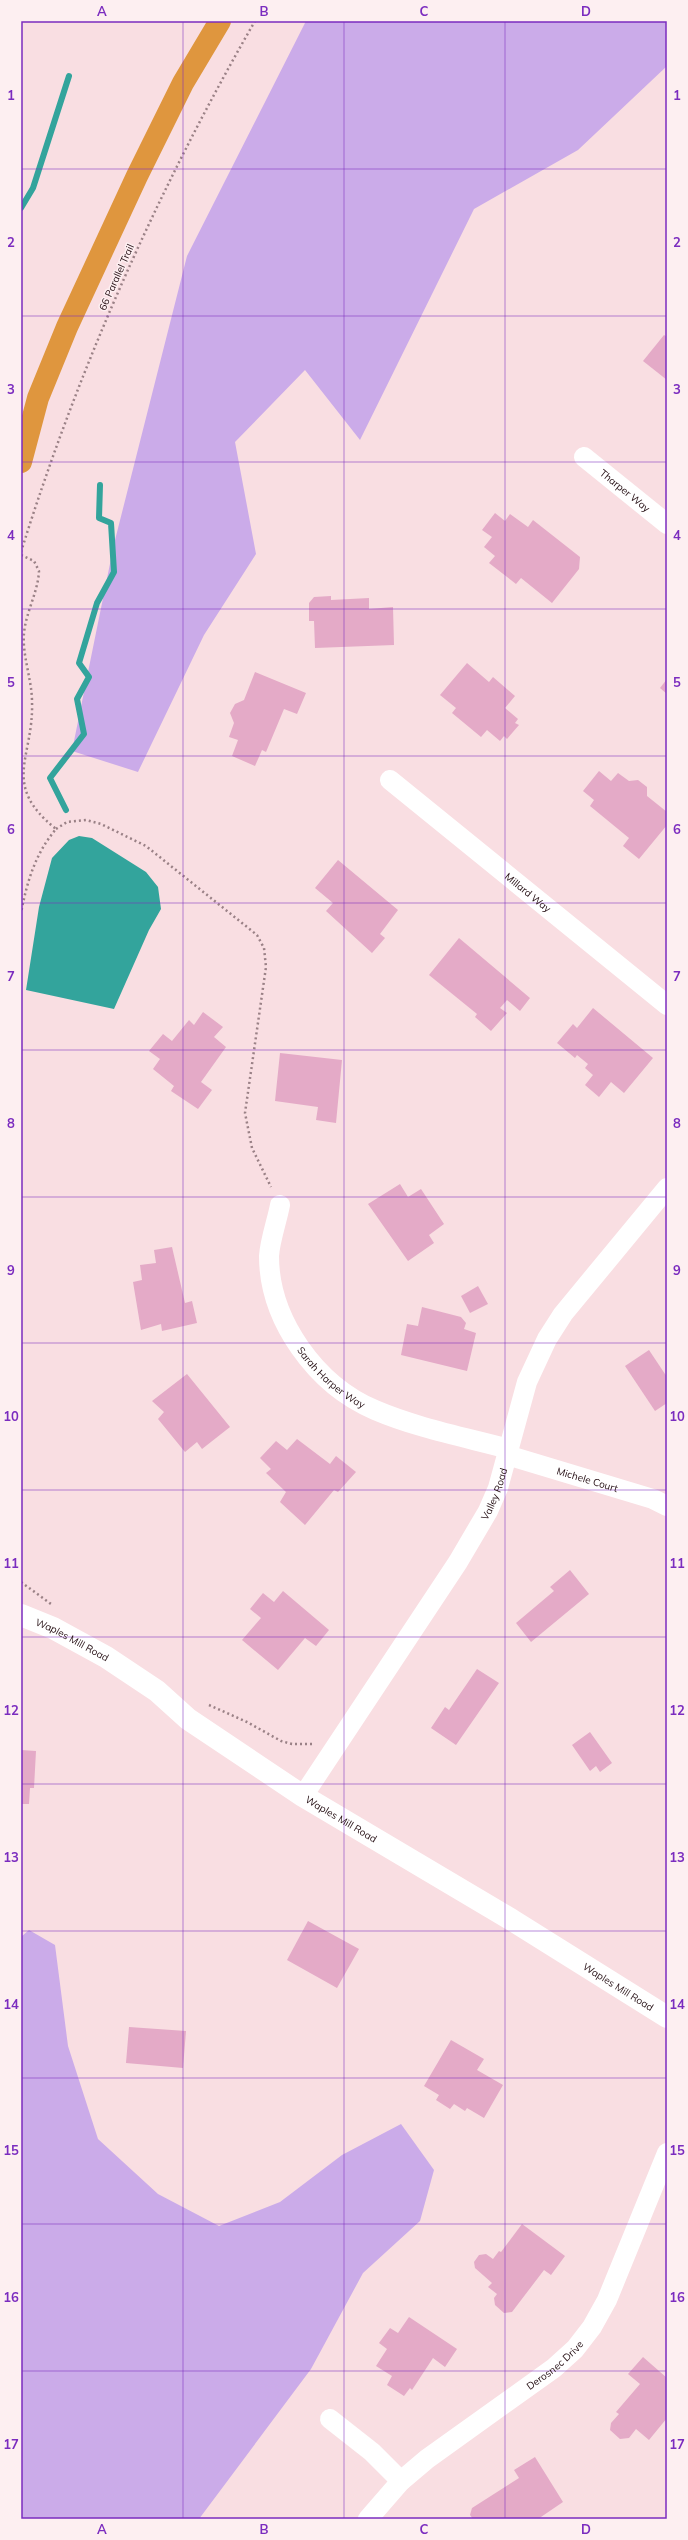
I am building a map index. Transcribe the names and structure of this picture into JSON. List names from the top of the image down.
{
  "streets": {
    "main road": ["Waples Mill Road"],
    "street": [
      "Tharper Way",
      "Millard Way",
      "Sarah Harper Way",
      "Michele Court",
      "Valley Road",
      "Derosnec Drive"
    ],
    "path": ["66 Parallel Trail"]
  },
  "crossings": [
    ["Sarah Harper Way", "Michele Court"],
    ["Sarah Harper Way", "Valley Road"],
    ["Michele Court", "Valley Road"],
    ["Valley Road", "Waples Mill Road"]
  ],
  "grid": {
    "columns": [
      "A",
      "B",
      "C",
      "D"
    ],
    "rows": [
      "1",
      "2",
      "3",
      "4",
      "5",
      "6",
      "7",
      "8",
      "9",
      "10",
      "11",
      "12",
      "13",
      "14",
      "15",
      "16",
      "17"
    ]
  }
}
